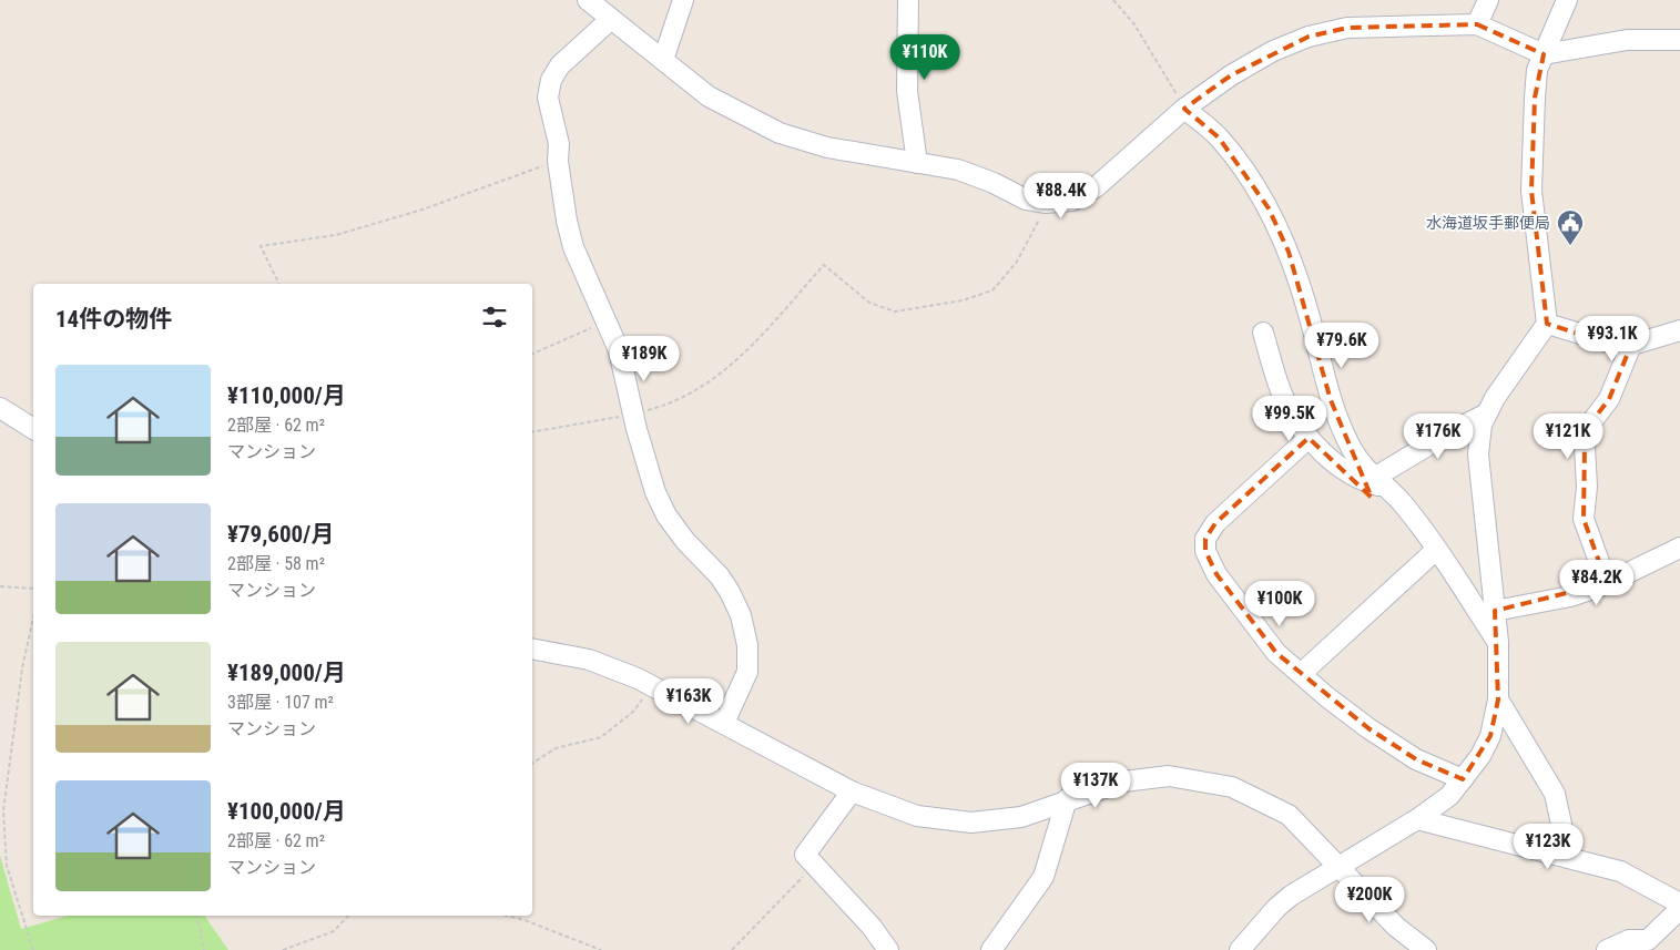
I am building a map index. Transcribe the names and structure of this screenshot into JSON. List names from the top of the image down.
{
  "places": {
    "public building": ["水海道坂手郵便局"]
  },
  "page": {
    "price": [
      "¥110K",
      "¥88.4K",
      "¥93.1K",
      "¥79.6K",
      "¥189K",
      "¥99.5K",
      "¥176K",
      "¥121K",
      "¥84.2K",
      "¥100K",
      "¥163K",
      "¥137K",
      "¥123K",
      "¥200K"
    ],
    "heading": "14件の物件",
    "list": [
      {
        "name": "¥110,000/月",
        "note": "2部屋 · 62 m² · マンション"
      },
      {
        "name": "¥79,600/月",
        "note": "2部屋 · 58 m² · マンション"
      },
      {
        "name": "¥189,000/月",
        "note": "3部屋 · 107 m² · マンション"
      },
      {
        "name": "¥100,000/月",
        "note": "2部屋 · 62 m² · マンション"
      }
    ]
  }
}
